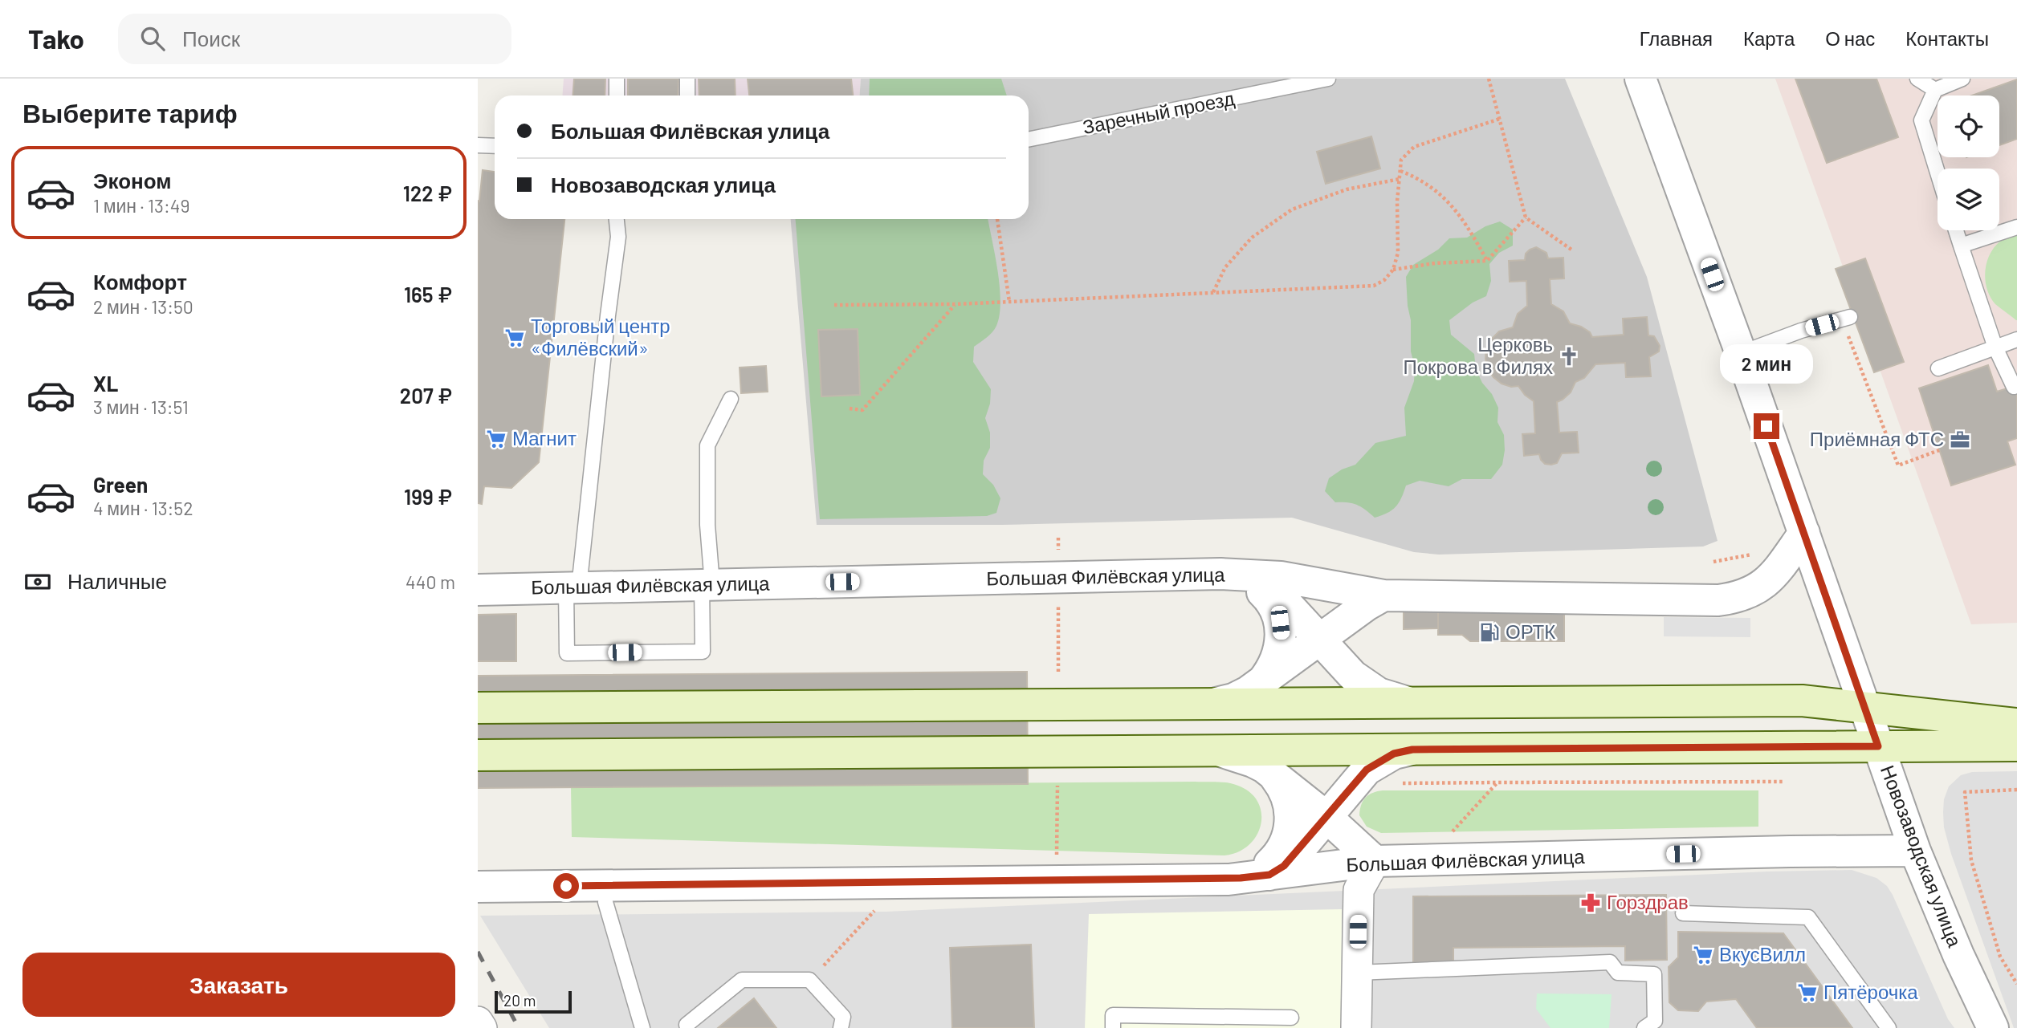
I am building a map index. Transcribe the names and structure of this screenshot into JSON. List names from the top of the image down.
{
  "streets": {
    "street": ["Большая Филёвская улица", "Новозаводская улица"],
    "lane": ["Заречный проезд"]
  },
  "crossings": [
    ["Большая Филёвская улица", "Новозаводская улица"]
  ],
  "places": {
    "supermarket": [
      "Торговый центр «Филёвский»",
      "Магнит",
      "ВкусВилл",
      "Пятёрочка"
    ],
    "church": ["Церковь Покрова в Филях"],
    "office": ["Приёмная ФТС"],
    "fuel station": ["ОРТК"],
    "pharmacy": ["Горздрав"]
  },
  "scale_bar": "20 m",
  "page": {
    "header": "Tako",
    "search": "Поиск",
    "nav": [
      "Главная",
      "Карта",
      "О нас",
      "Контакты"
    ],
    "heading": "Выберите тариф",
    "banner": ["Большая Филёвская улица", "Новозаводская улица"],
    "list": [
      {
        "name": "Эконом",
        "note": "1 мин · 13:49",
        "value": "122 ₽"
      },
      {
        "name": "Комфорт",
        "note": "2 мин · 13:50",
        "value": "165 ₽"
      },
      {
        "name": "XL",
        "note": "3 мин · 13:51",
        "value": "207 ₽"
      },
      {
        "name": "Green",
        "note": "4 мин · 13:52",
        "value": "199 ₽"
      }
    ],
    "bubble": "2 мин",
    "pay": ["Наличные", "440 m"],
    "buttons": "Заказать",
    "scale": "20 m"
  }
}
